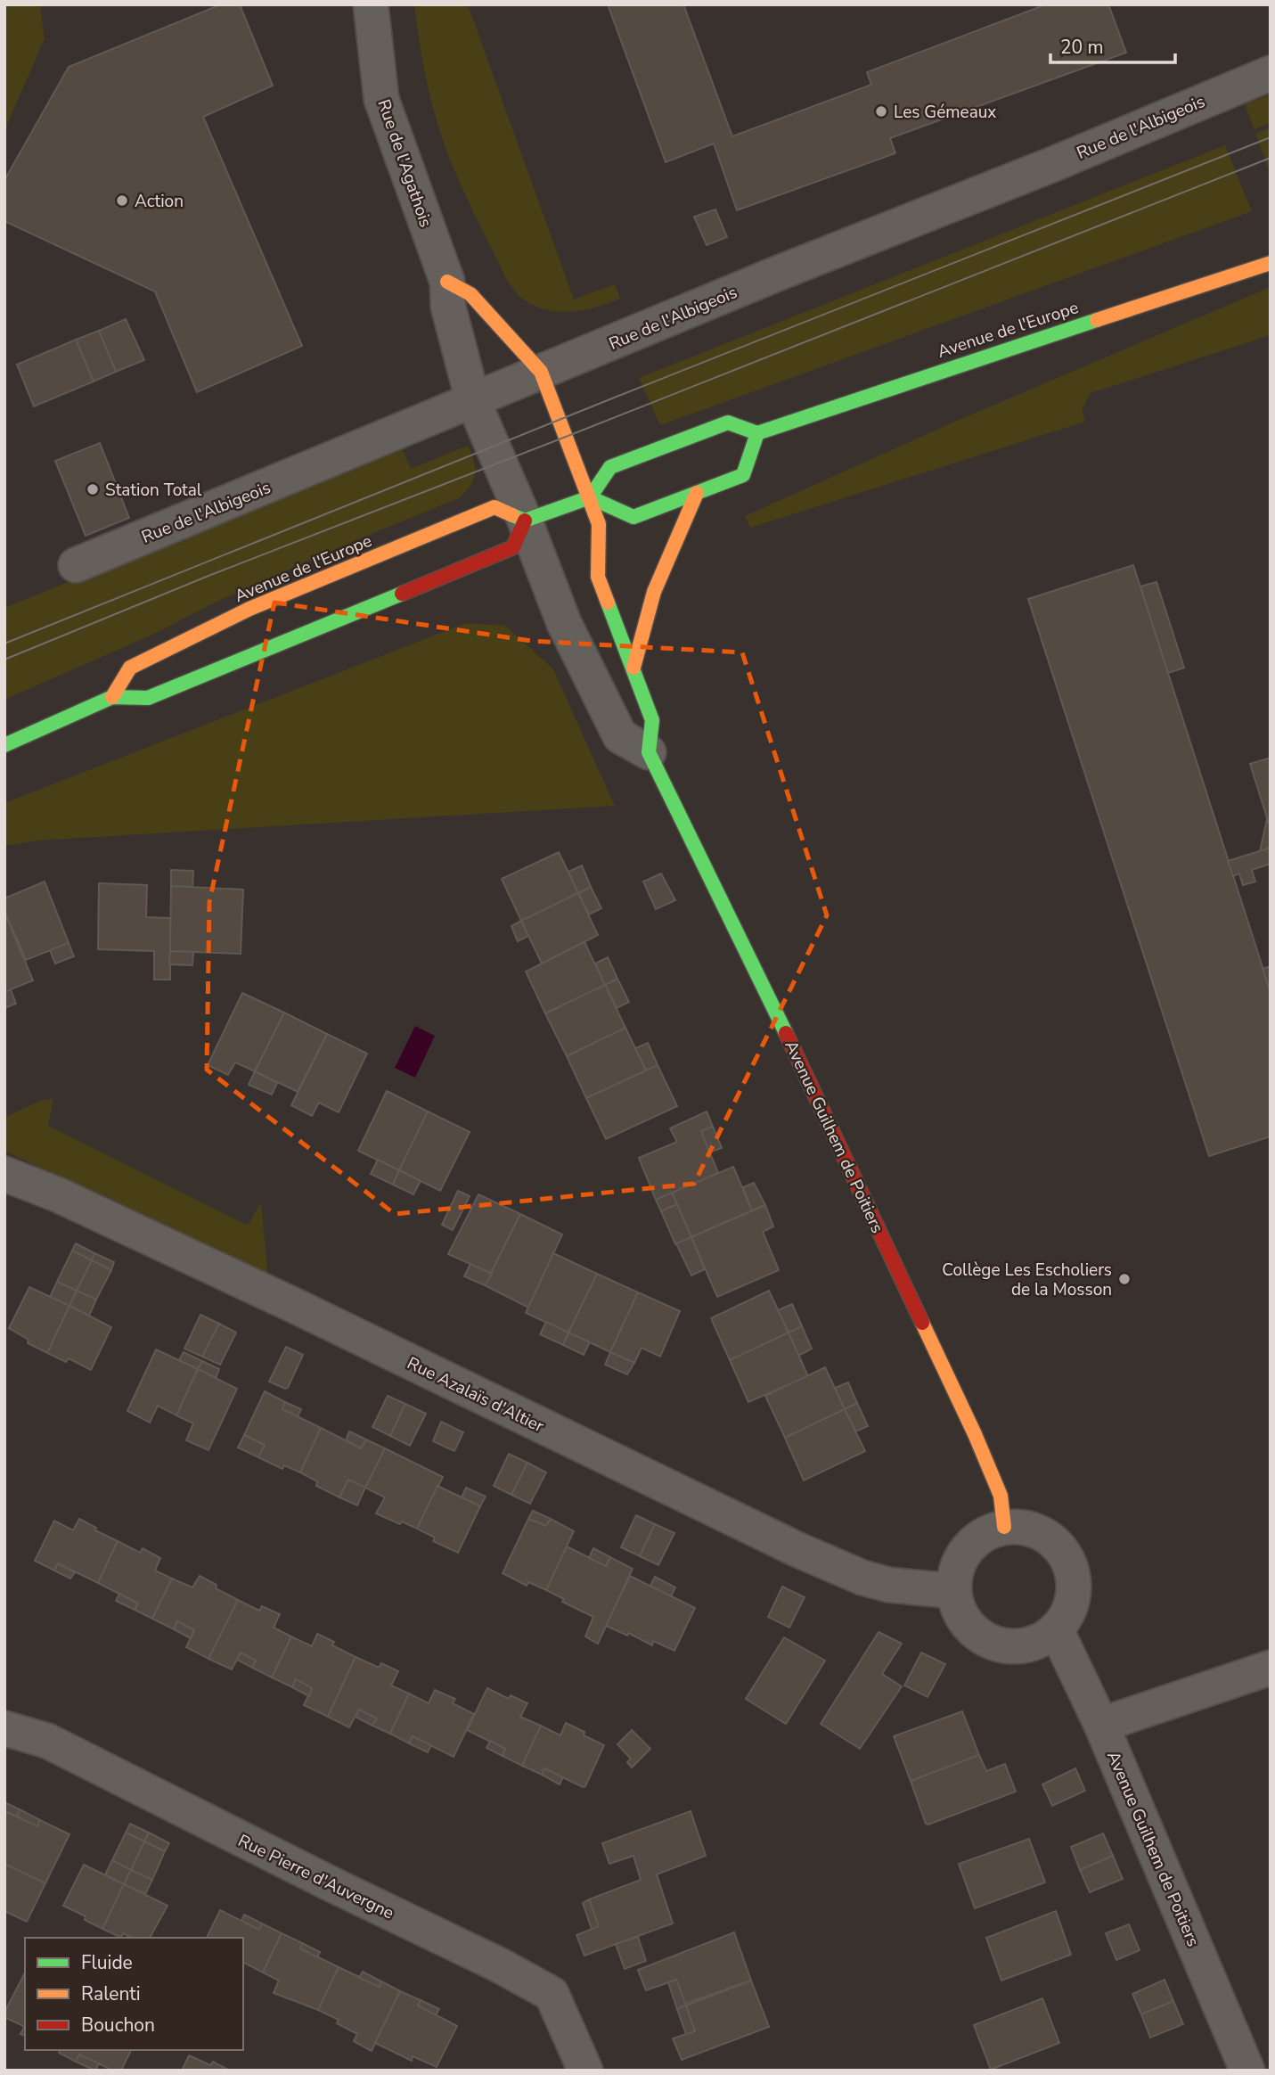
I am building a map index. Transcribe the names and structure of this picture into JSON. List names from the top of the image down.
{
  "streets": {
    "main road": ["Avenue de l'Europe", "Avenue Guilhem de Poitiers"],
    "street": [
      "Rue de l'Albigeois",
      "Rue de l'Agathois",
      "Rue Azalaïs d'Altier",
      "Rue Pierre d'Auvergne"
    ]
  },
  "crossings": [
    ["Rue de l'Albigeois", "Rue de l'Agathois"],
    ["Rue de l'Agathois", "Avenue de l'Europe"],
    ["Avenue Guilhem de Poitiers", "Rue Azalaïs d'Altier"]
  ],
  "places": [
    "Les Gémeaux",
    "Action",
    "Station Total",
    "Collège Les Escholiers de la Mosson"
  ],
  "legend": ["Fluide", "Ralenti", "Bouchon"],
  "scale_bar": "20 m"
}
